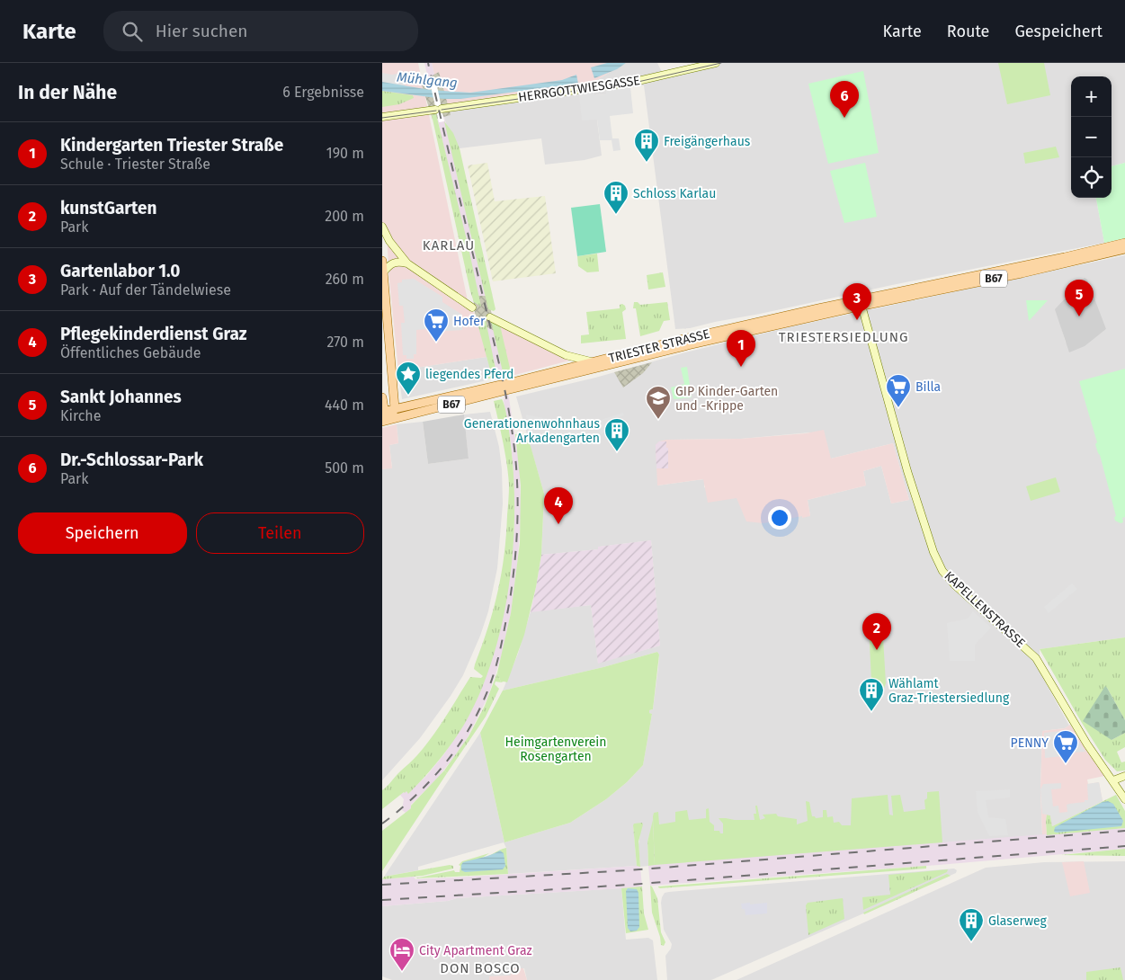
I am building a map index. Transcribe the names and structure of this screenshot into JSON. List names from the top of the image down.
{
  "streets": {
    "main road": [
      "HERRGOTTWIESGASSE",
      "B67",
      "TRIESTER STRASSE",
      "KAPELLENSTRASSE"
    ]
  },
  "crossings": [
    ["B67", "TRIESTER STRASSE"],
    ["TRIESTER STRASSE", "KAPELLENSTRASSE"]
  ],
  "districts": ["KARLAU", "TRIESTERSIEDLUNG", "DON BOSCO"],
  "water": ["Mühlgang"],
  "parks": ["Heimgartenverein Rosengarten"],
  "places": {
    "building": [
      "Freigängerhaus",
      "Schloss Karlau",
      "Generationenwohnhaus Arkadengarten",
      "Wählamt Graz-Triestersiedlung",
      "Glaserweg"
    ],
    "supermarket": ["Hofer", "Billa", "PENNY"],
    "place": ["liegendes Pferd"],
    "school or university": ["GIP Kinder-Garten und -Krippe"],
    "hotel": ["City Apartment Graz"]
  },
  "page": {
    "header": "Karte",
    "search": "Hier suchen",
    "nav": ["Karte", "Route", "Gespeichert"],
    "heading": ["In der Nähe", "6 Ergebnisse"],
    "map_buttons": ["+", "−"],
    "pins": [
      "6",
      "5",
      "3",
      "1",
      "4",
      "2"
    ],
    "list": [
      {
        "mark": "1",
        "name": "Kindergarten Triester Straße",
        "note": "Schule · Triester Straße",
        "value": "190 m"
      },
      {
        "mark": "2",
        "name": "kunstGarten",
        "note": "Park",
        "value": "200 m"
      },
      {
        "mark": "3",
        "name": "Gartenlabor 1.0",
        "note": "Park · Auf der Tändelwiese",
        "value": "260 m"
      },
      {
        "mark": "4",
        "name": "Pflegekinderdienst Graz",
        "note": "Öffentliches Gebäude",
        "value": "270 m"
      },
      {
        "mark": "5",
        "name": "Sankt Johannes",
        "note": "Kirche",
        "value": "440 m"
      },
      {
        "mark": "6",
        "name": "Dr.-Schlossar-Park",
        "note": "Park",
        "value": "500 m"
      }
    ],
    "buttons": ["Speichern", "Teilen"]
  }
}
